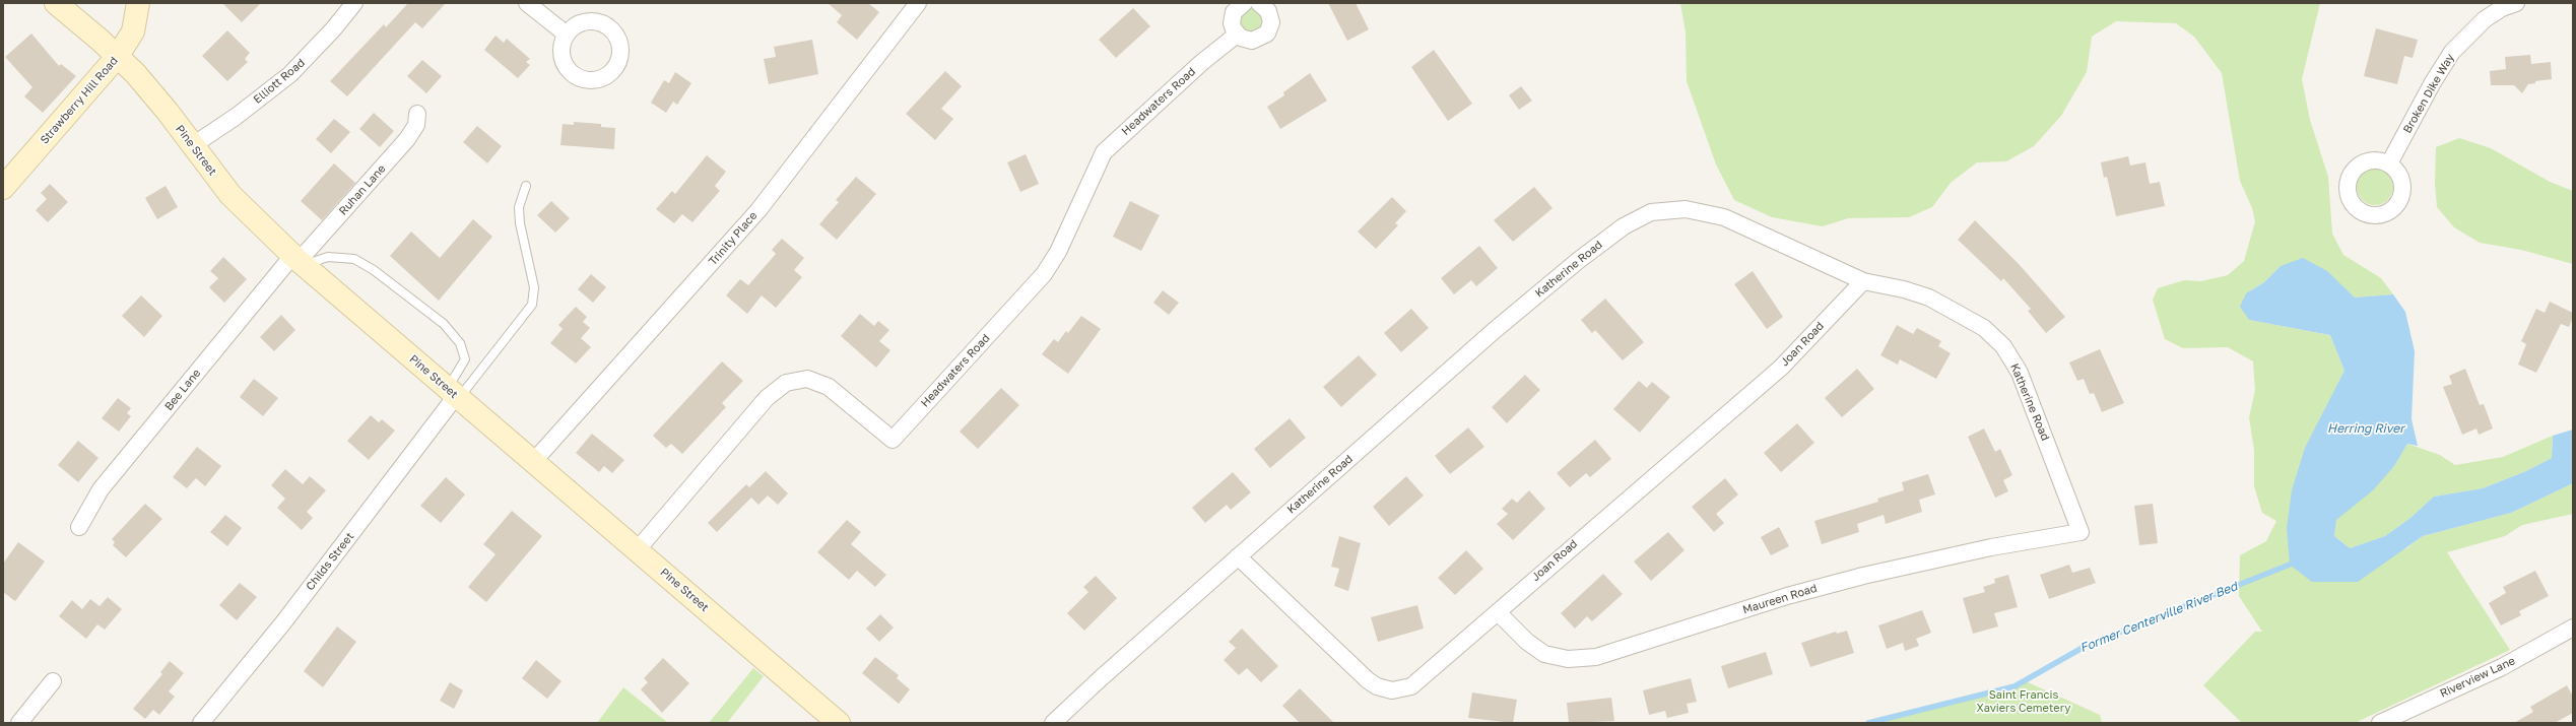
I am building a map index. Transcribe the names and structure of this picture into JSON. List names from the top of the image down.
{
  "streets": {
    "main road": ["Strawberry Hill Road", "Pine Street"],
    "street": [
      "Elliott Road",
      "Broken Dike Way",
      "Headwaters Road",
      "Ruhan Lane",
      "Trinity Place",
      "Katherine Road",
      "Joan Road",
      "Bee Lane",
      "Childs Street",
      "Maureen Road",
      "Riverview Lane"
    ]
  },
  "crossings": [
    ["Elliott Road", "Pine Street"],
    ["Strawberry Hill Road", "Pine Street"],
    ["Headwaters Road", "Pine Street"],
    ["Pine Street", "Ruhan Lane"],
    ["Pine Street", "Trinity Place"],
    ["Pine Street", "Bee Lane"],
    ["Pine Street", "Childs Street"],
    ["Ruhan Lane", "Bee Lane"],
    ["Katherine Road", "Joan Road"],
    ["Katherine Road", "Maureen Road"],
    ["Joan Road", "Maureen Road"]
  ],
  "water": ["Herring River", "Former Centerville River Bed"],
  "parks": ["Saint Francis Xaviers Cemetery"]
}
